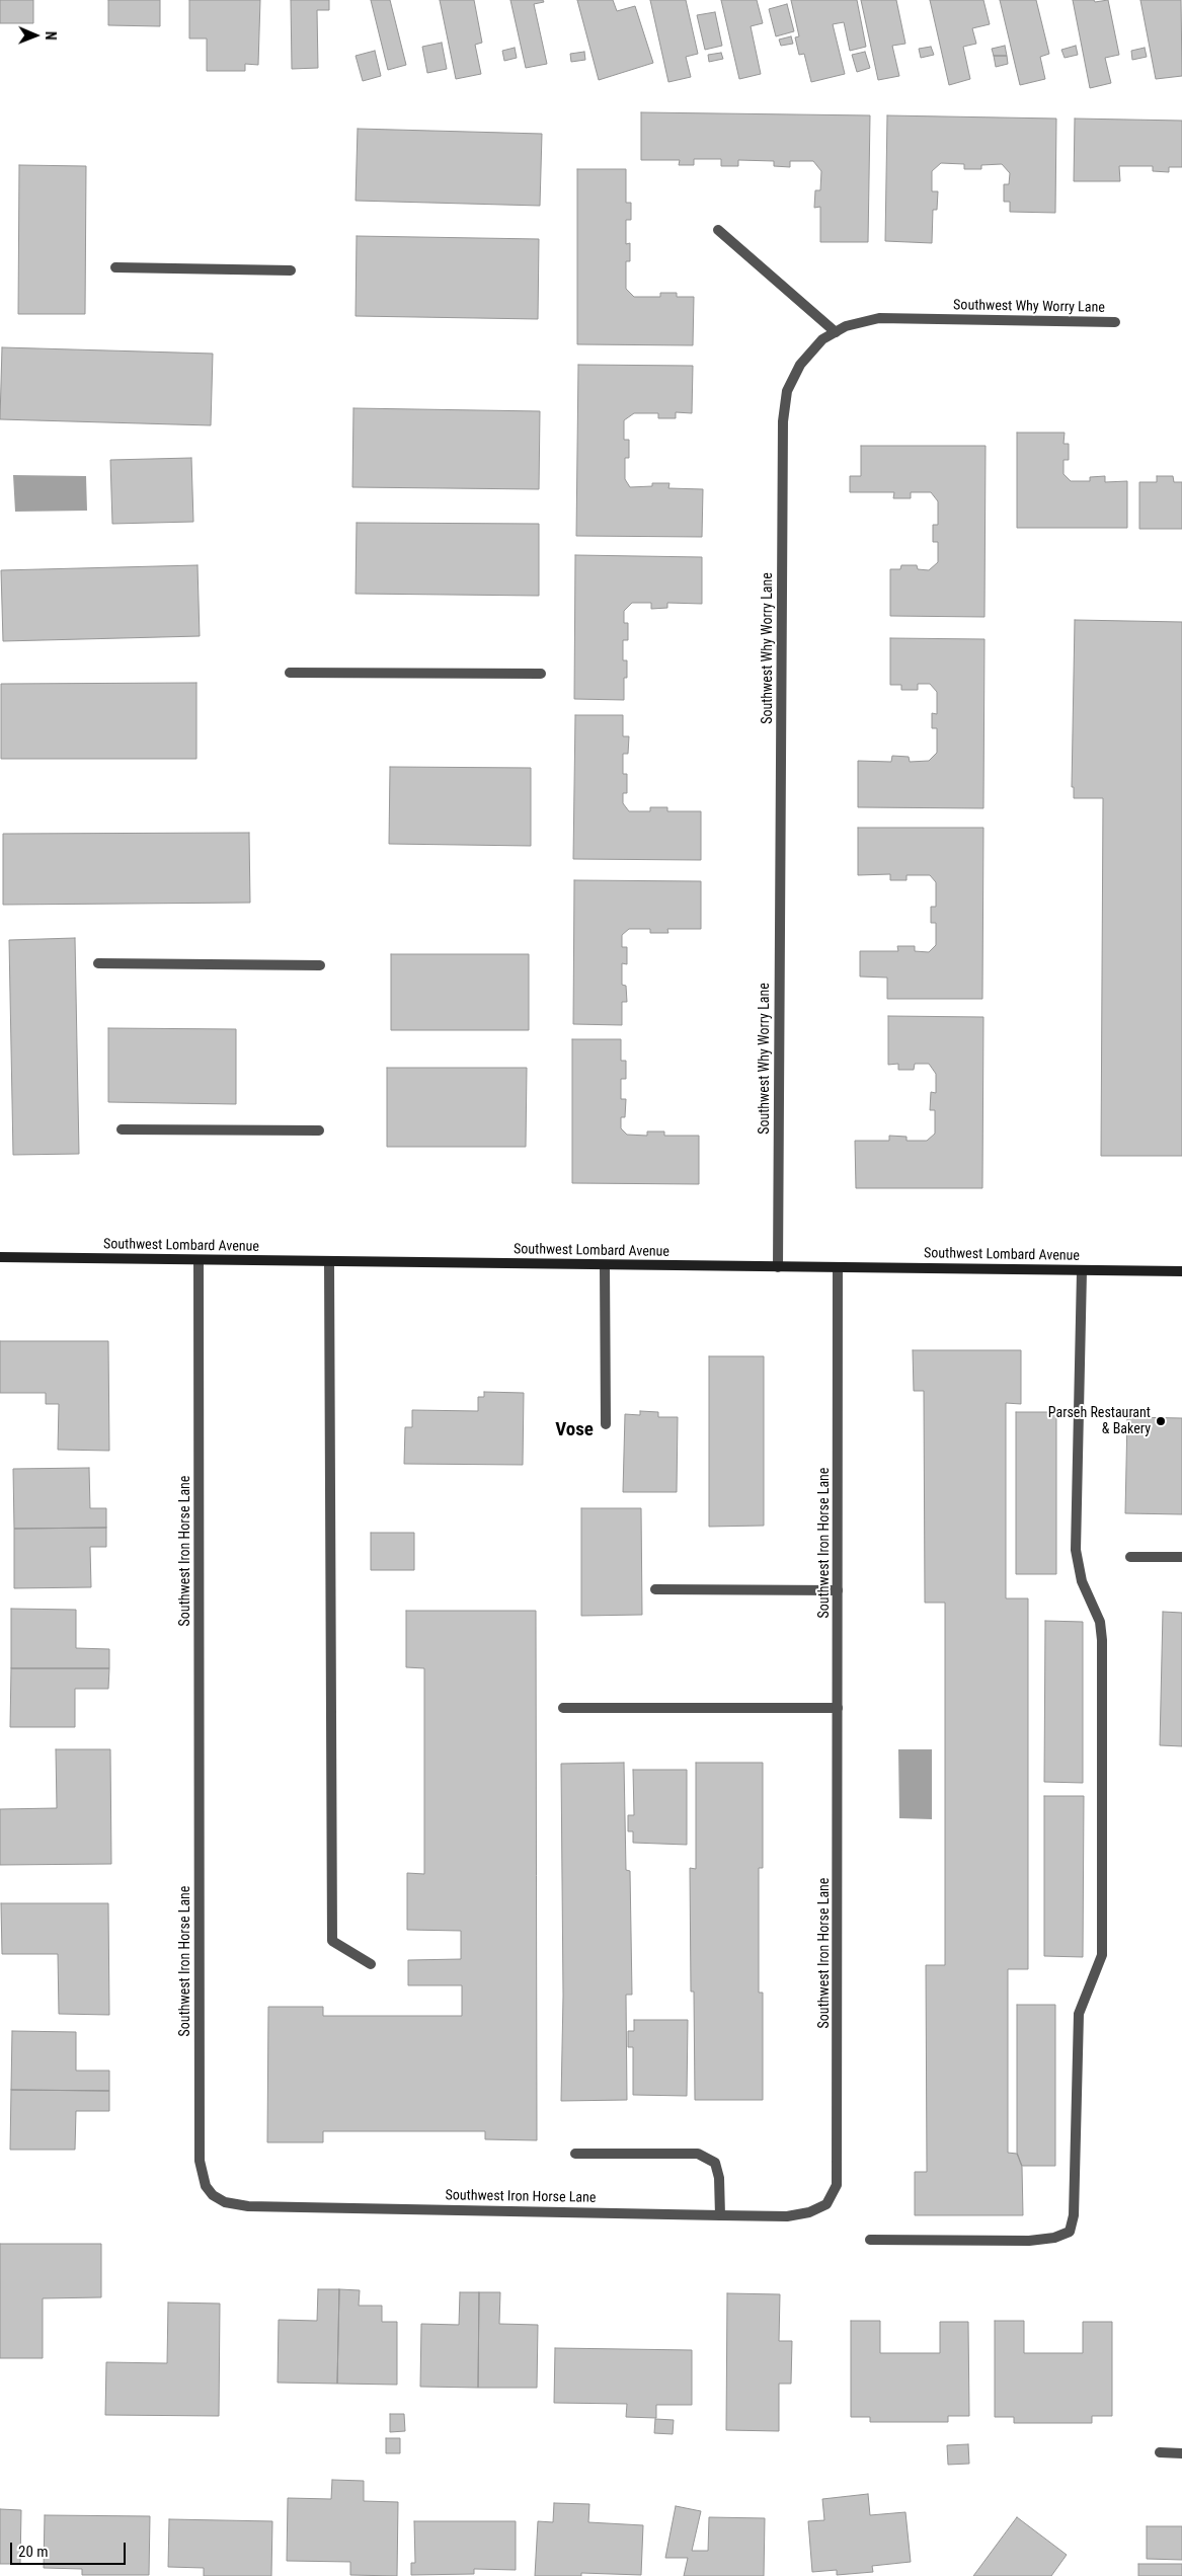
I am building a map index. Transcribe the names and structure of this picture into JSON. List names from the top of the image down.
{
  "streets": {
    "street": ["Southwest Why Worry Lane", "Southwest Lombard Avenue", "Southwest Iron Horse Lane"]
  },
  "crossings": [
    ["Southwest Why Worry Lane", "Southwest Lombard Avenue"],
    ["Southwest Lombard Avenue", "Southwest Iron Horse Lane"]
  ],
  "districts": ["Vose"],
  "places": ["Parseh Restaurant & Bakery"],
  "scale_bar": "20 m",
  "north": "right"
}
